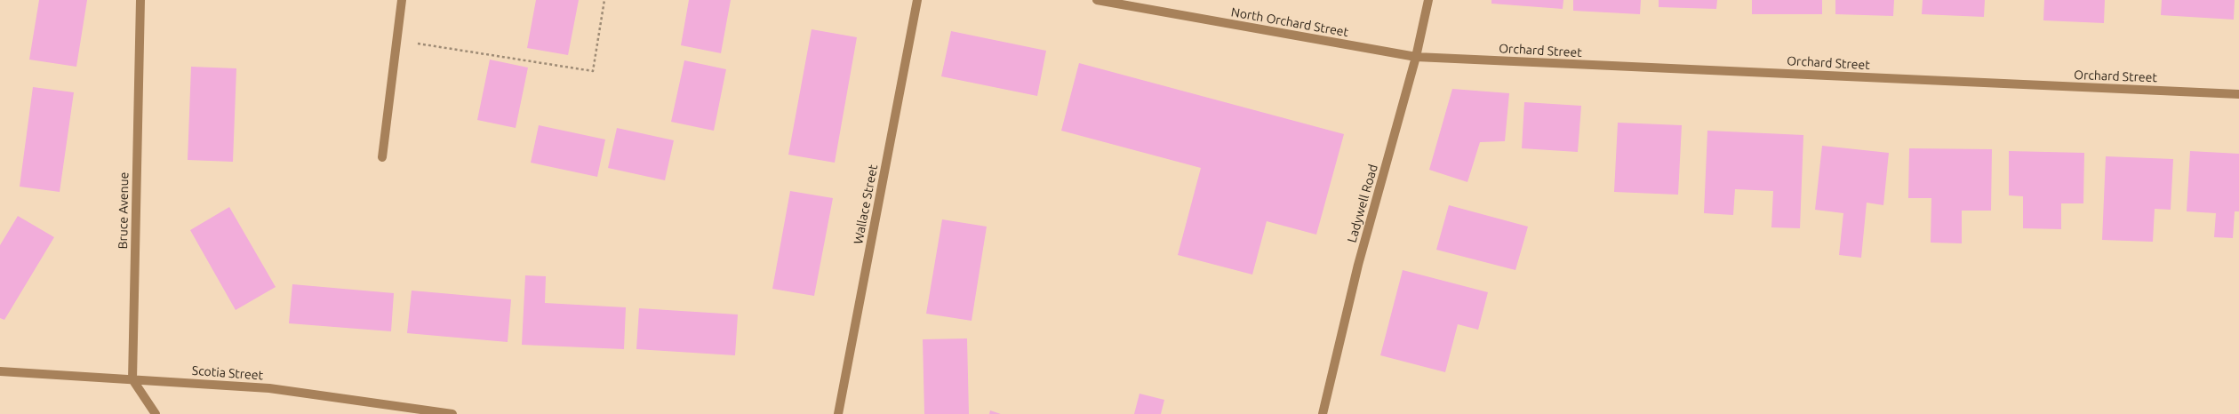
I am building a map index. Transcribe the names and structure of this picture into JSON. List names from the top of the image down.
{
  "streets": {
    "street": [
      "North Orchard Street",
      "Orchard Street",
      "Ladywell Road",
      "Wallace Street",
      "Bruce Avenue",
      "Scotia Street"
    ]
  },
  "crossings": [
    ["North Orchard Street", "Orchard Street"],
    ["North Orchard Street", "Ladywell Road"],
    ["Orchard Street", "Ladywell Road"],
    ["Bruce Avenue", "Scotia Street"]
  ]
}
